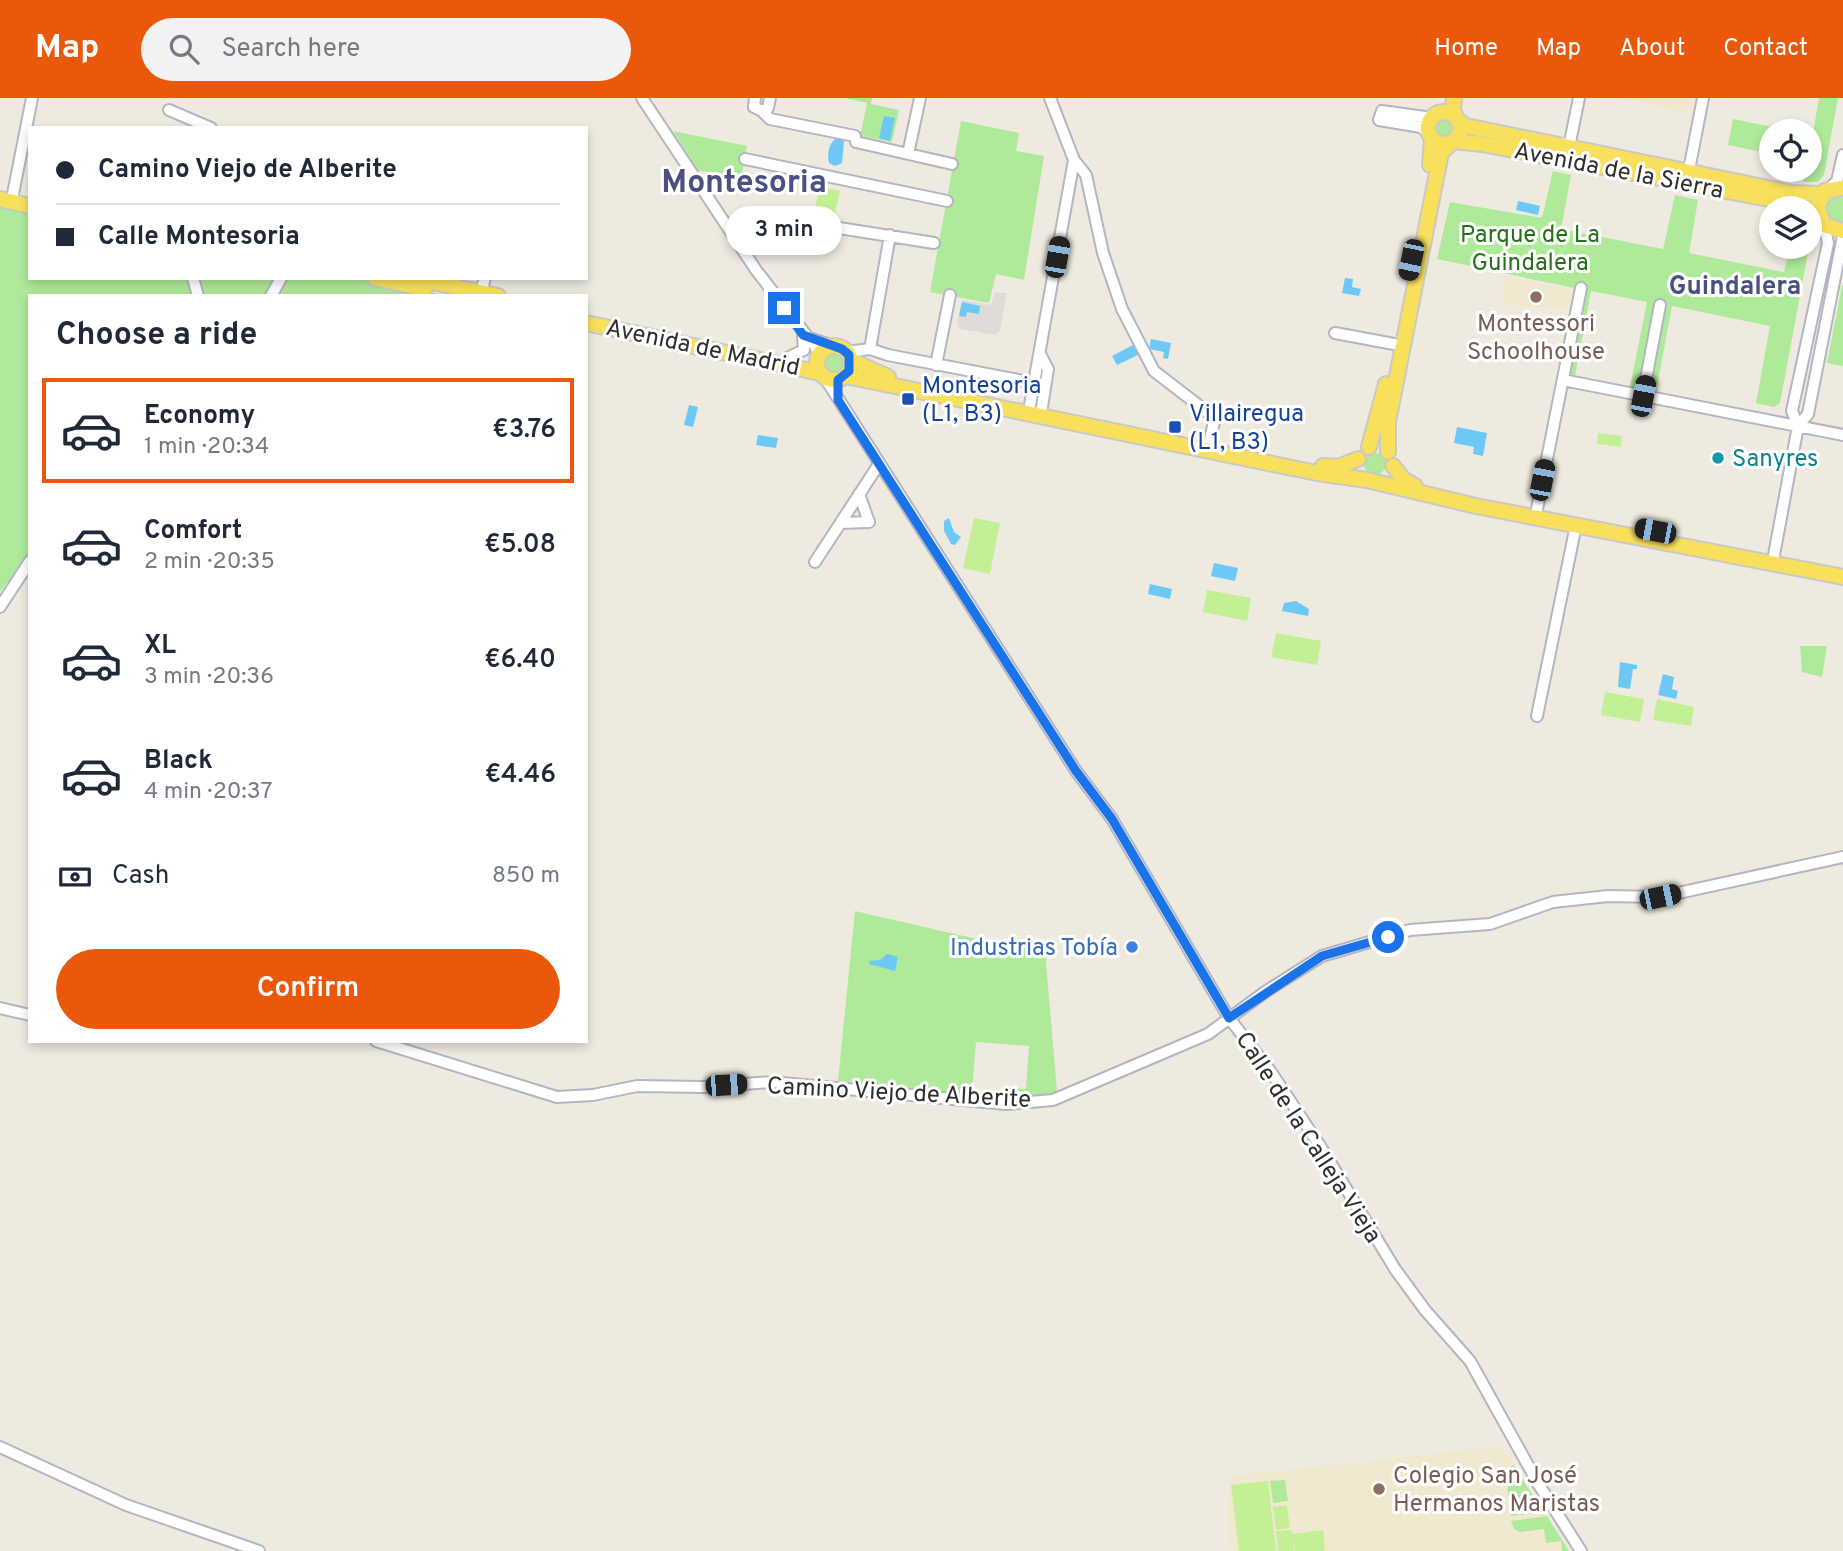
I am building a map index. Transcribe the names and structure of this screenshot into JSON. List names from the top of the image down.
{
  "streets": {
    "main road": ["Avenida de la Sierra", "Avenida de Madrid"],
    "street": ["Camino Viejo de Alberite", "Calle de la Calleja Vieja"]
  },
  "crossings": [
    ["Avenida de Madrid", "Calle de la Calleja Vieja"],
    ["Camino Viejo de Alberite", "Calle de la Calleja Vieja"]
  ],
  "districts": ["Montesoria", "Guindalera"],
  "parks": ["Parque de La Guindalera"],
  "places": {
    "other": [
      "Montessori Schoolhouse",
      "Sanyres",
      "Industrias Tobía",
      "Colegio San José Hermanos Maristas"
    ],
    "transit": ["Montesoria (L1, B3)", "Villairegua (L1, B3)"]
  },
  "page": {
    "header": "Map",
    "search": "Search here",
    "nav": [
      "Home",
      "Map",
      "About",
      "Contact"
    ],
    "banner": ["Camino Viejo de Alberite", "Calle Montesoria"],
    "bubble": "3 min",
    "heading": "Choose a ride",
    "list": [
      {
        "name": "Economy",
        "note": "1 min · 20:34",
        "value": "€3.76"
      },
      {
        "name": "Comfort",
        "note": "2 min · 20:35",
        "value": "€5.08"
      },
      {
        "name": "XL",
        "note": "3 min · 20:36",
        "value": "€6.40"
      },
      {
        "name": "Black",
        "note": "4 min · 20:37",
        "value": "€4.46"
      }
    ],
    "pay": ["Cash", "850 m"],
    "buttons": "Confirm"
  }
}
